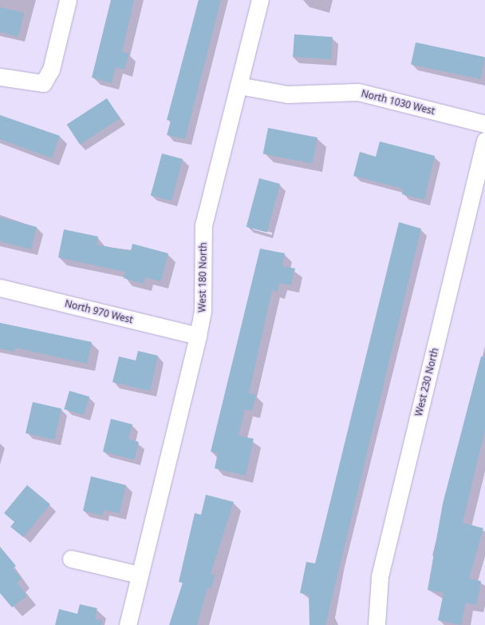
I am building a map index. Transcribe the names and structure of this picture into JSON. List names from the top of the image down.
{
  "streets": {
    "street": [
      "North 1030 West",
      "West 180 North",
      "North 970 West",
      "West 230 North"
    ]
  },
  "crossings": [
    ["North 1030 West", "West 180 North"],
    ["West 180 North", "North 970 West"]
  ]
}
